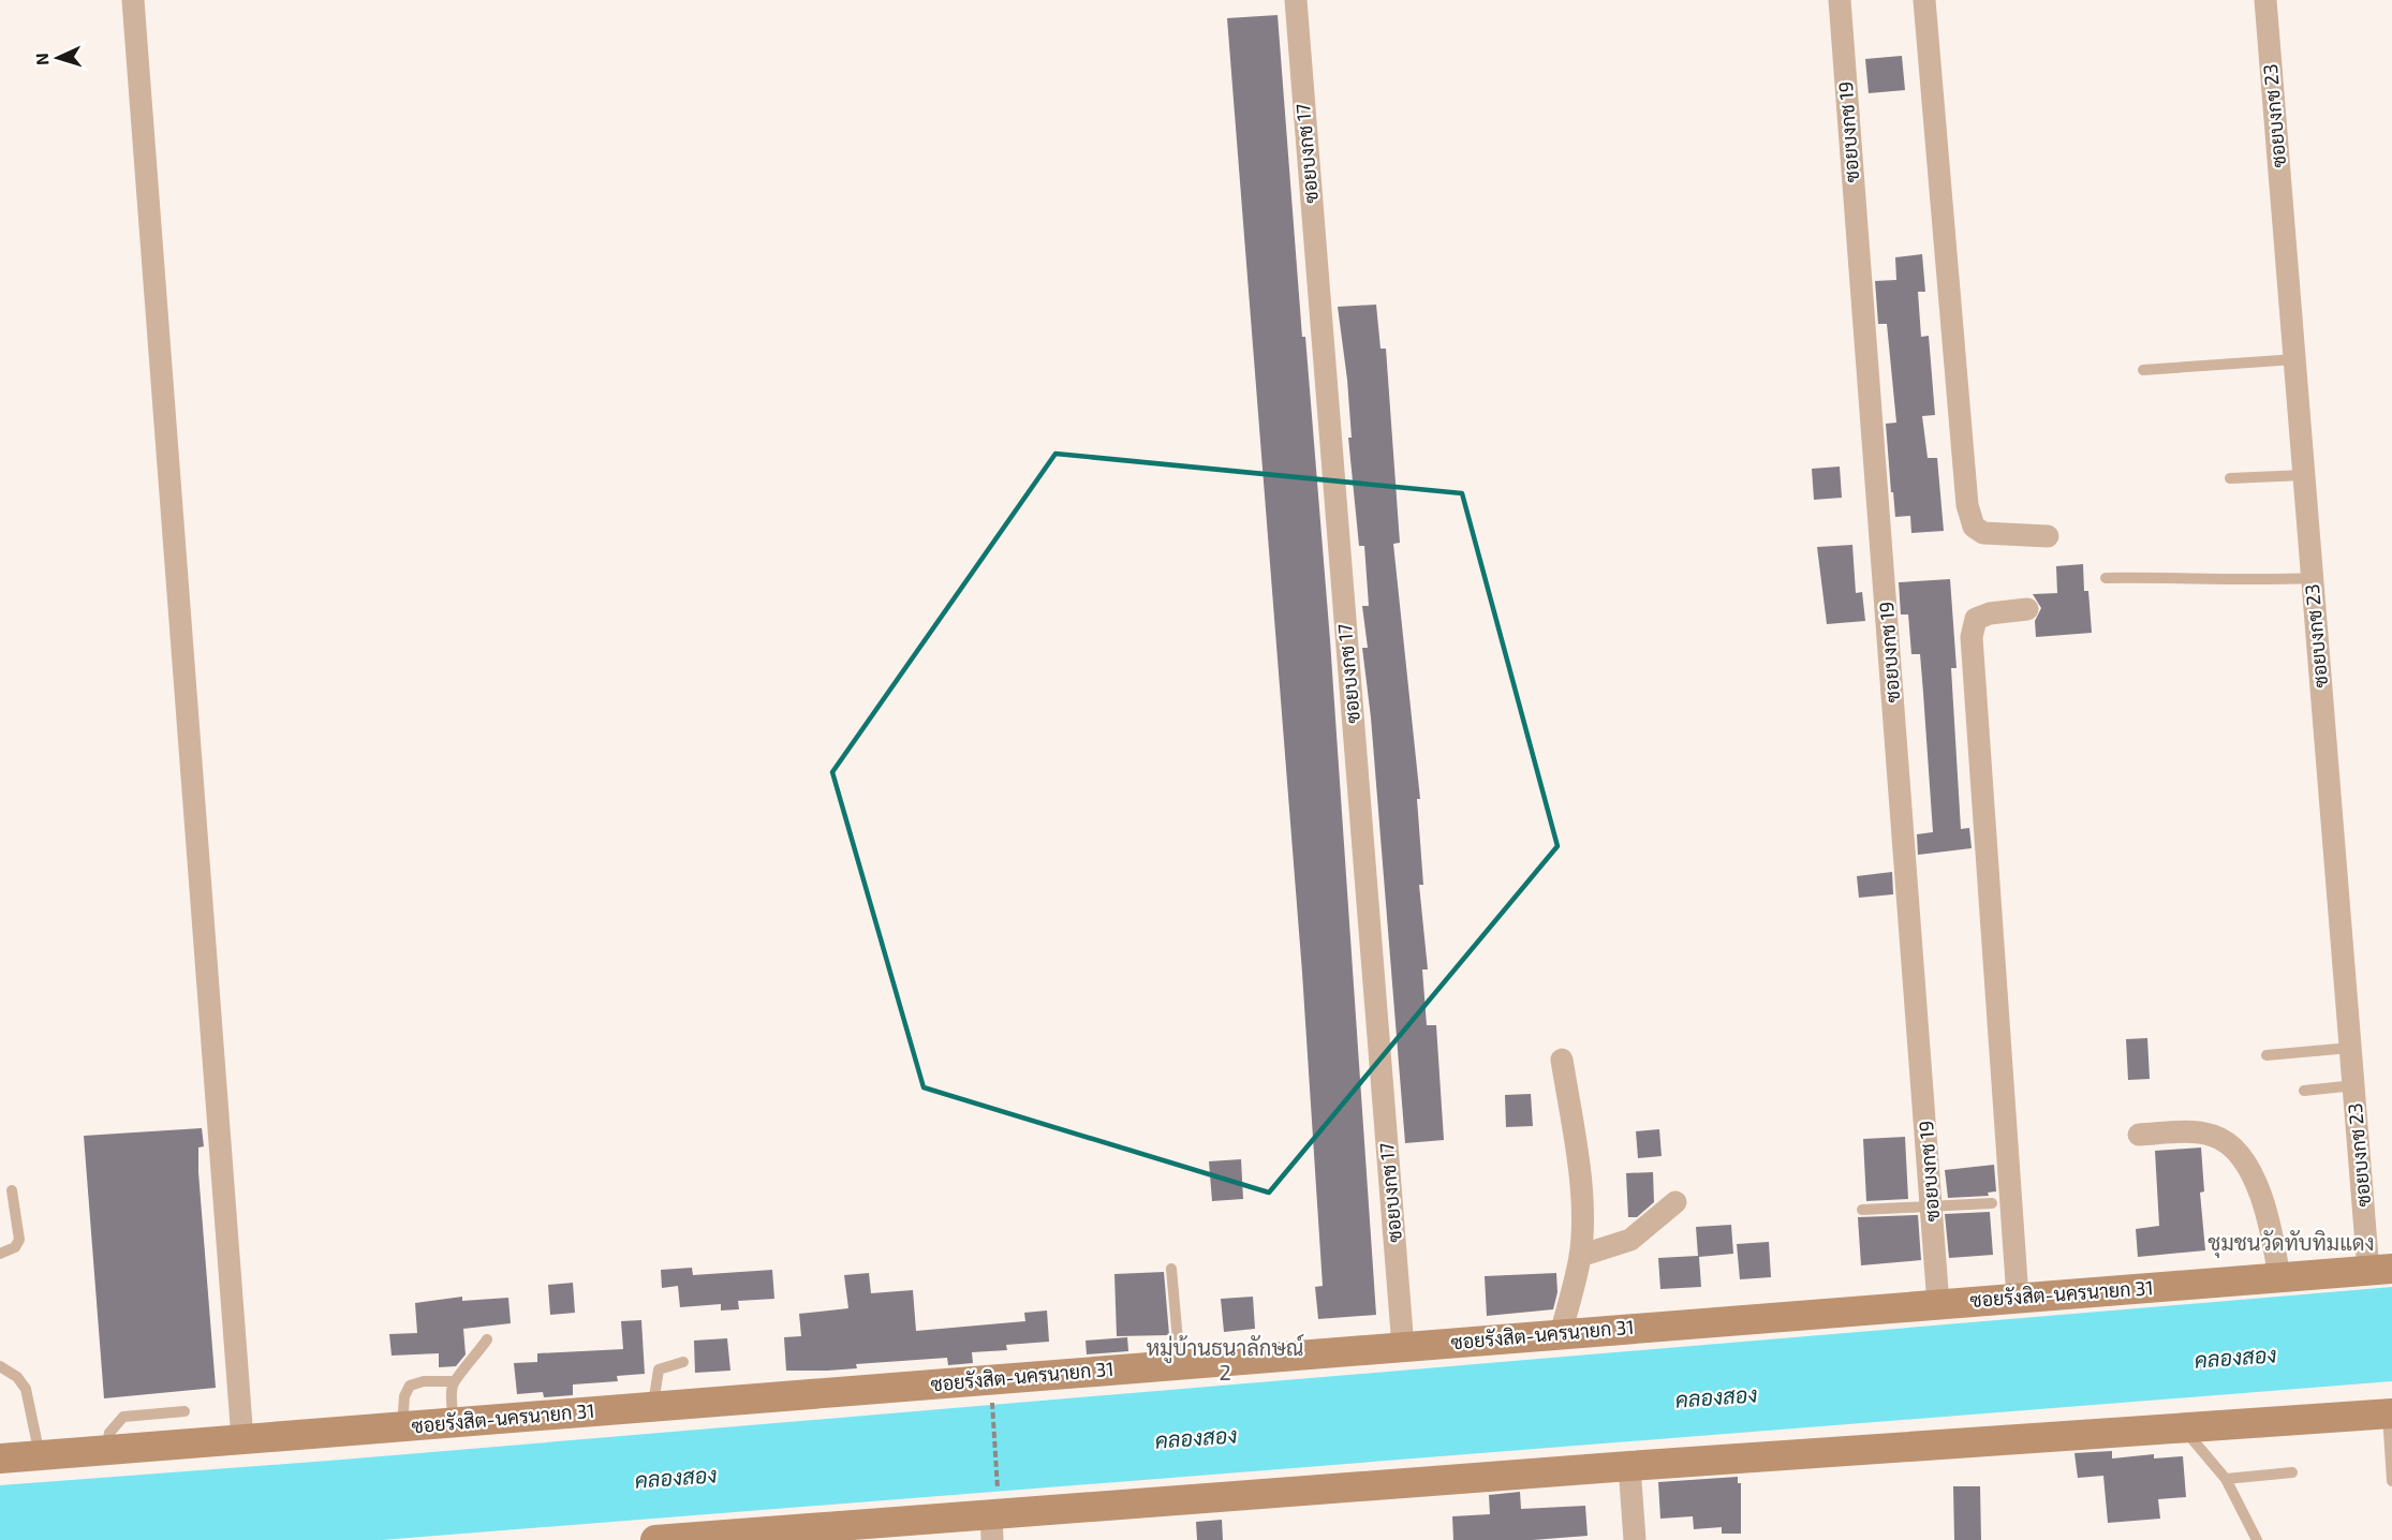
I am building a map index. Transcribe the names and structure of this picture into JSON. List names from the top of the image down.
{
  "streets": {
    "street": [
      "ซอยบงกช 23",
      "ซอยบงกช 19",
      "ซอยบงกช 17",
      "ซอยรังสิต-นครนายก 31"
    ]
  },
  "crossings": [
    ["ซอยบงกช 23", "ซอยรังสิต-นครนายก 31"],
    ["ซอยบงกช 19", "ซอยรังสิต-นครนายก 31"],
    ["ซอยบงกช 17", "ซอยรังสิต-นครนายก 31"]
  ],
  "districts": ["ชุมชนวัดทับทิมแดง", "หมู่บ้านธนาลักษณ์ 2"],
  "water": ["คลองสอง"],
  "north": "left"
}
